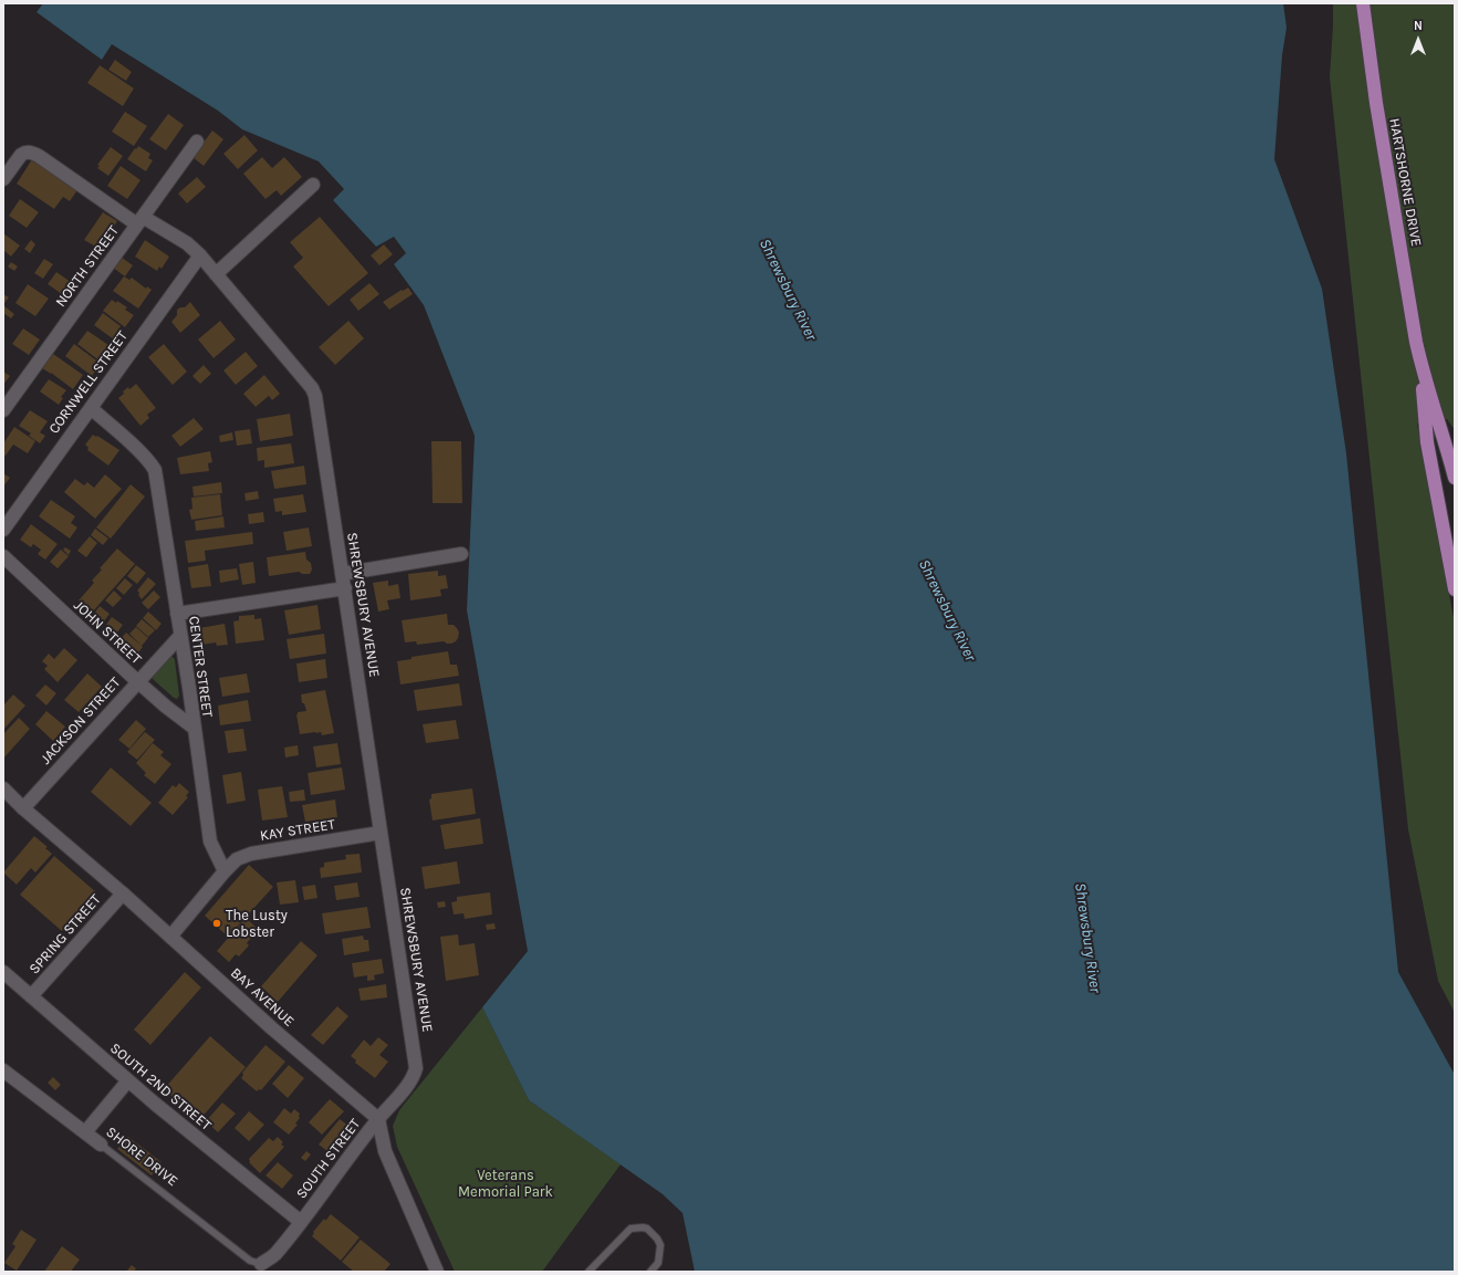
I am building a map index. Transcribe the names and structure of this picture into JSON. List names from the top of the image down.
{
  "streets": {
    "main road": ["HARTSHORNE DRIVE"],
    "street": [
      "NORTH STREET",
      "CORNWELL STREET",
      "SHREWSBURY AVENUE",
      "JOHN STREET",
      "CENTER STREET",
      "JACKSON STREET",
      "KAY STREET",
      "SPRING STREET",
      "BAY AVENUE",
      "SOUTH 2ND STREET",
      "SHORE DRIVE",
      "SOUTH STREET"
    ]
  },
  "crossings": [
    ["NORTH STREET", "SHREWSBURY AVENUE"],
    ["CORNWELL STREET", "SHREWSBURY AVENUE"],
    ["CORNWELL STREET", "CENTER STREET"],
    ["SHREWSBURY AVENUE", "KAY STREET"],
    ["SHREWSBURY AVENUE", "SOUTH STREET"],
    ["JOHN STREET", "CENTER STREET"],
    ["JOHN STREET", "JACKSON STREET"],
    ["CENTER STREET", "JACKSON STREET"],
    ["CENTER STREET", "KAY STREET"],
    ["JACKSON STREET", "BAY AVENUE"],
    ["SPRING STREET", "BAY AVENUE"],
    ["SPRING STREET", "SOUTH 2ND STREET"],
    ["BAY AVENUE", "SOUTH STREET"],
    ["SOUTH 2ND STREET", "SOUTH STREET"],
    ["SHORE DRIVE", "SOUTH STREET"]
  ],
  "water": ["Shrewsbury River"],
  "parks": ["Veterans Memorial Park"],
  "places": ["The Lusty Lobster"],
  "north": "top"
}
